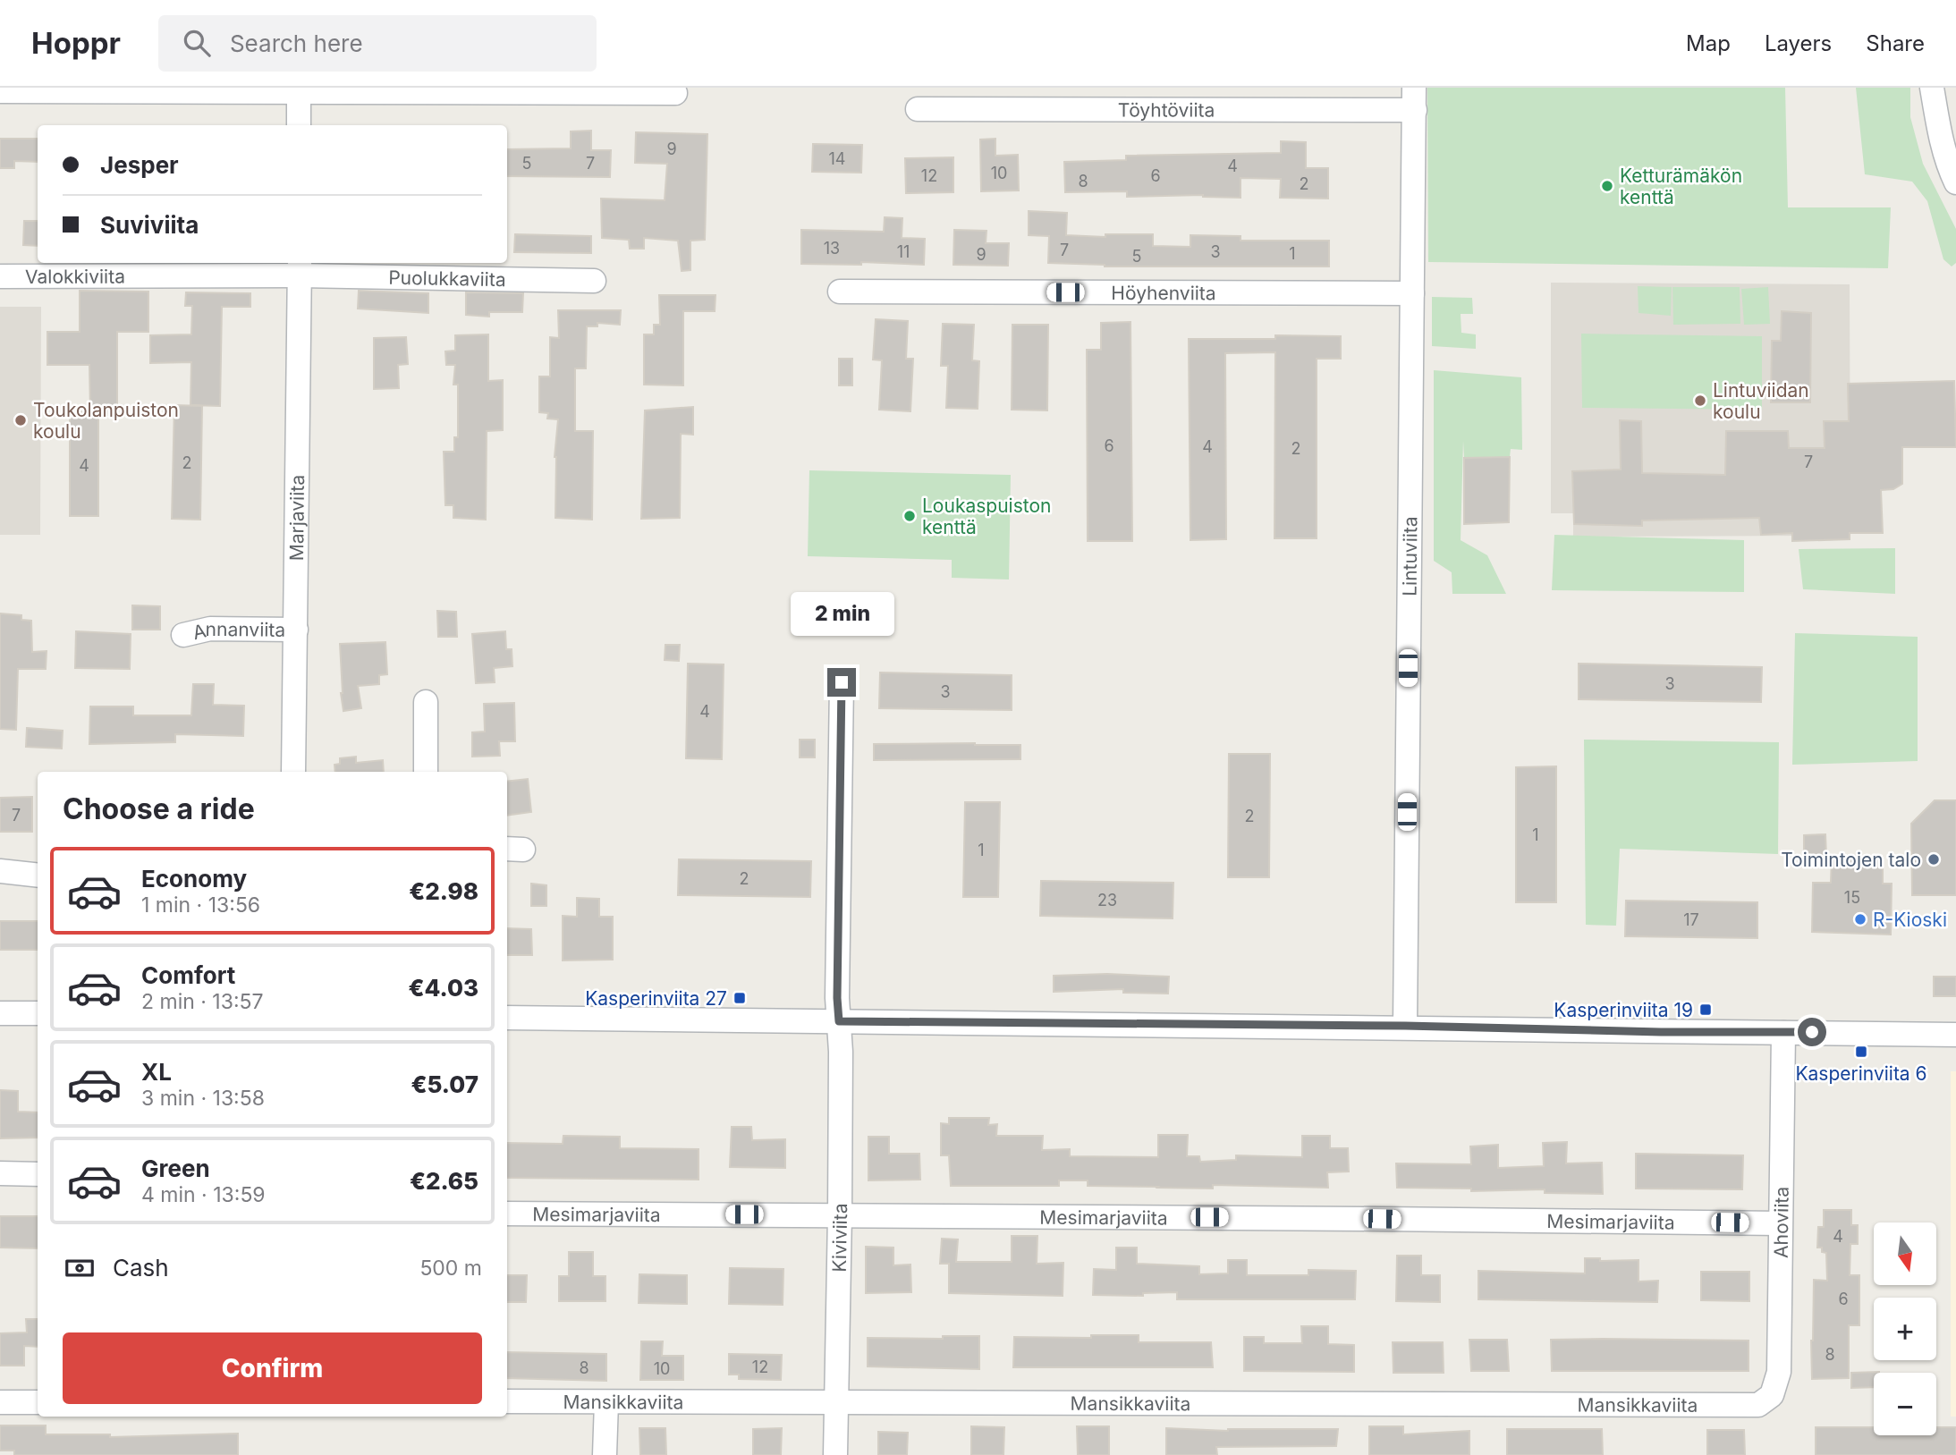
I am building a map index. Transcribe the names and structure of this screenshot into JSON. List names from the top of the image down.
{
  "streets": {
    "street": [
      "Töyhtöviita",
      "Valokkiviita",
      "Puolukkaviita",
      "Höyhenviita",
      "Marjaviita",
      "Lintuviita",
      "Annanviita",
      "Mesimarjaviita",
      "Ahoviita",
      "Kiviviita",
      "Mansikkaviita"
    ]
  },
  "crossings": [
    ["Töyhtöviita", "Lintuviita"],
    ["Valokkiviita", "Puolukkaviita"],
    ["Valokkiviita", "Marjaviita"],
    ["Puolukkaviita", "Marjaviita"],
    ["Höyhenviita", "Lintuviita"],
    ["Marjaviita", "Annanviita"],
    ["Mesimarjaviita", "Ahoviita"],
    ["Mesimarjaviita", "Kiviviita"],
    ["Ahoviita", "Mansikkaviita"],
    ["Kiviviita", "Mansikkaviita"]
  ],
  "places": {
    "other": [
      "Ketturämäkön kenttä",
      "Lintuviidan koulu",
      "Toukolanpuiston koulu",
      "Loukaspuiston kenttä",
      "Toimintojen talo",
      "R-Kioski"
    ],
    "transit": ["Kasperinviita 27", "Kasperinviita 19", "Kasperinviita 6"]
  },
  "house_numbers": [
    "9",
    "14",
    "5",
    "7",
    "4",
    "10",
    "12",
    "6",
    "8",
    "2",
    "13",
    "7",
    "11",
    "3",
    "1",
    "9",
    "5",
    "6",
    "4",
    "2",
    "7",
    "2",
    "4",
    "3",
    "3",
    "4",
    "7",
    "2",
    "1",
    "1",
    "2",
    "15",
    "23",
    "17",
    "4",
    "6",
    "8",
    "12",
    "8",
    "10"
  ],
  "north": "bottom",
  "page": {
    "header": "Hoppr",
    "search": "Search here",
    "nav": ["Map", "Layers", "Share"],
    "banner": ["Jesper", "Suviviita"],
    "bubble": "2 min",
    "heading": "Choose a ride",
    "list": [
      {
        "name": "Economy",
        "note": "1 min · 13:56",
        "value": "€2.98"
      },
      {
        "name": "Comfort",
        "note": "2 min · 13:57",
        "value": "€4.03"
      },
      {
        "name": "XL",
        "note": "3 min · 13:58",
        "value": "€5.07"
      },
      {
        "name": "Green",
        "note": "4 min · 13:59",
        "value": "€2.65"
      }
    ],
    "map_buttons": ["+", "−"],
    "pay": ["Cash", "500 m"],
    "buttons": "Confirm"
  }
}
